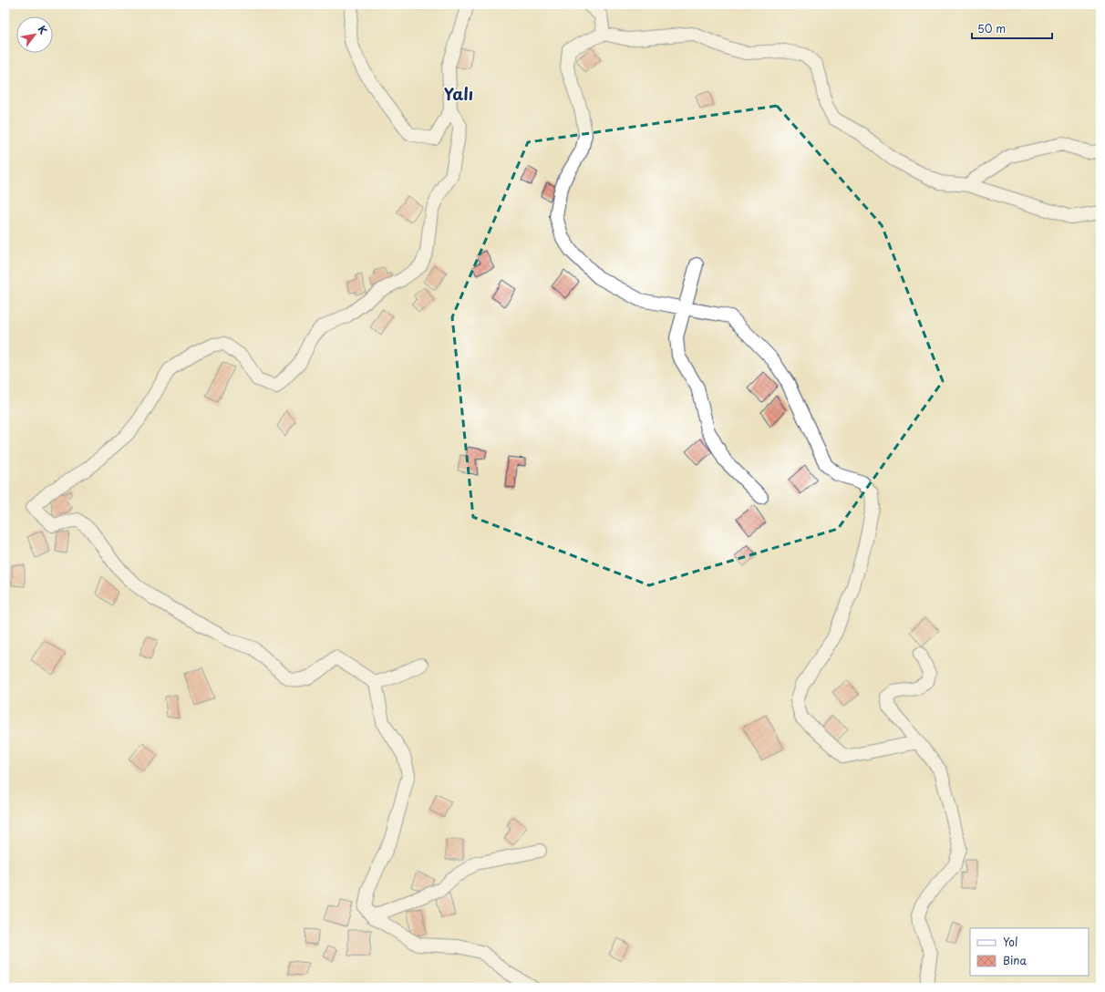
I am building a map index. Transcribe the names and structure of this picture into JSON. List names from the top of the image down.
{
  "districts": ["Yalı"],
  "legend": ["Yol", "Bina"],
  "scale_bar": "50 m",
  "north": "top right"
}
